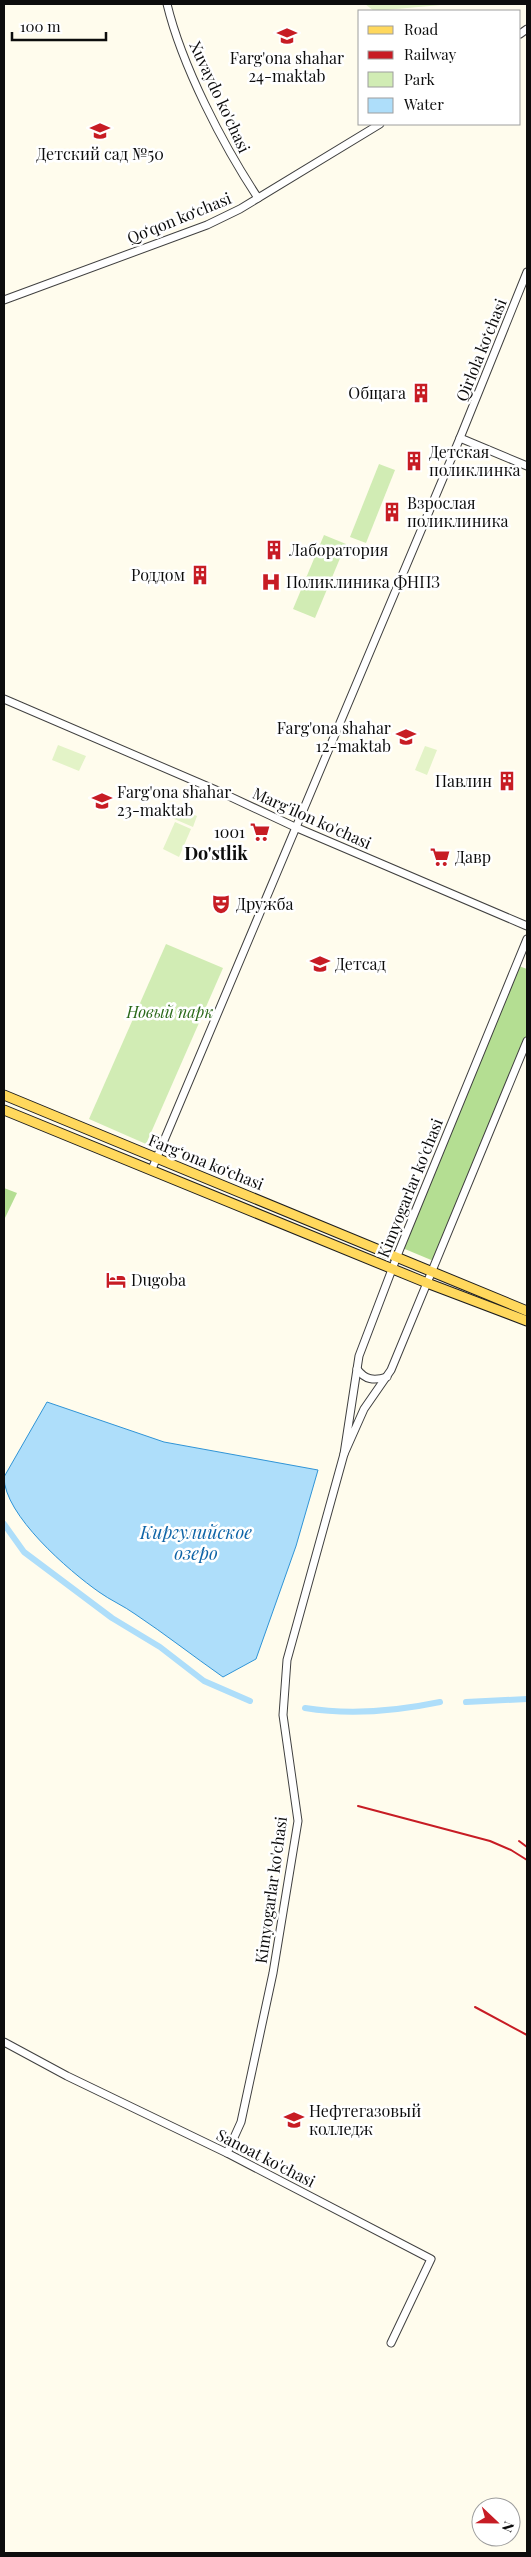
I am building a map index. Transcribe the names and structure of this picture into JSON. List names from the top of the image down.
{
  "streets": {
    "main road": ["Fargʻona koʻchasi"],
    "street": [
      "Xuvaydo ko'chasi",
      "Qoʻqon koʻchasi",
      "Qirlola koʻchasi",
      "Marg'ilon ko'chasi",
      "Kimyogarlar ko'chasi",
      "Sanoat ko'chasi"
    ]
  },
  "crossings": [
    ["Xuvaydo ko'chasi", "Qoʻqon koʻchasi"],
    ["Qirlola koʻchasi", "Marg'ilon ko'chasi"],
    ["Qirlola koʻchasi", "Fargʻona koʻchasi"],
    ["Fargʻona koʻchasi", "Kimyogarlar ko'chasi"],
    ["Kimyogarlar ko'chasi", "Sanoat ko'chasi"]
  ],
  "districts": ["Do'stlik"],
  "water": ["Киргулийское озеро"],
  "parks": ["Новый парк"],
  "places": {
    "school or university": [
      "Farg'ona shahar 24-maktab",
      "Детский сад №50",
      "Farg'ona shahar 12-maktab",
      "Farg'ona shahar 23-maktab",
      "Детсад",
      "Нефтегазовый колледж"
    ],
    "building": [
      "Общага",
      "Детская поликлинка",
      "Взрослая поликлиника",
      "Лаборатория",
      "Роддом",
      "Павлин"
    ],
    "hospital": ["Поликлиника ФНПЗ"],
    "supermarket": ["1001", "Давр"],
    "theatre": ["Дружба"],
    "hotel": ["Dugoba"]
  },
  "legend": [
    "Road",
    "Railway",
    "Park",
    "Water"
  ],
  "scale_bar": "100 m",
  "north": "right"
}
